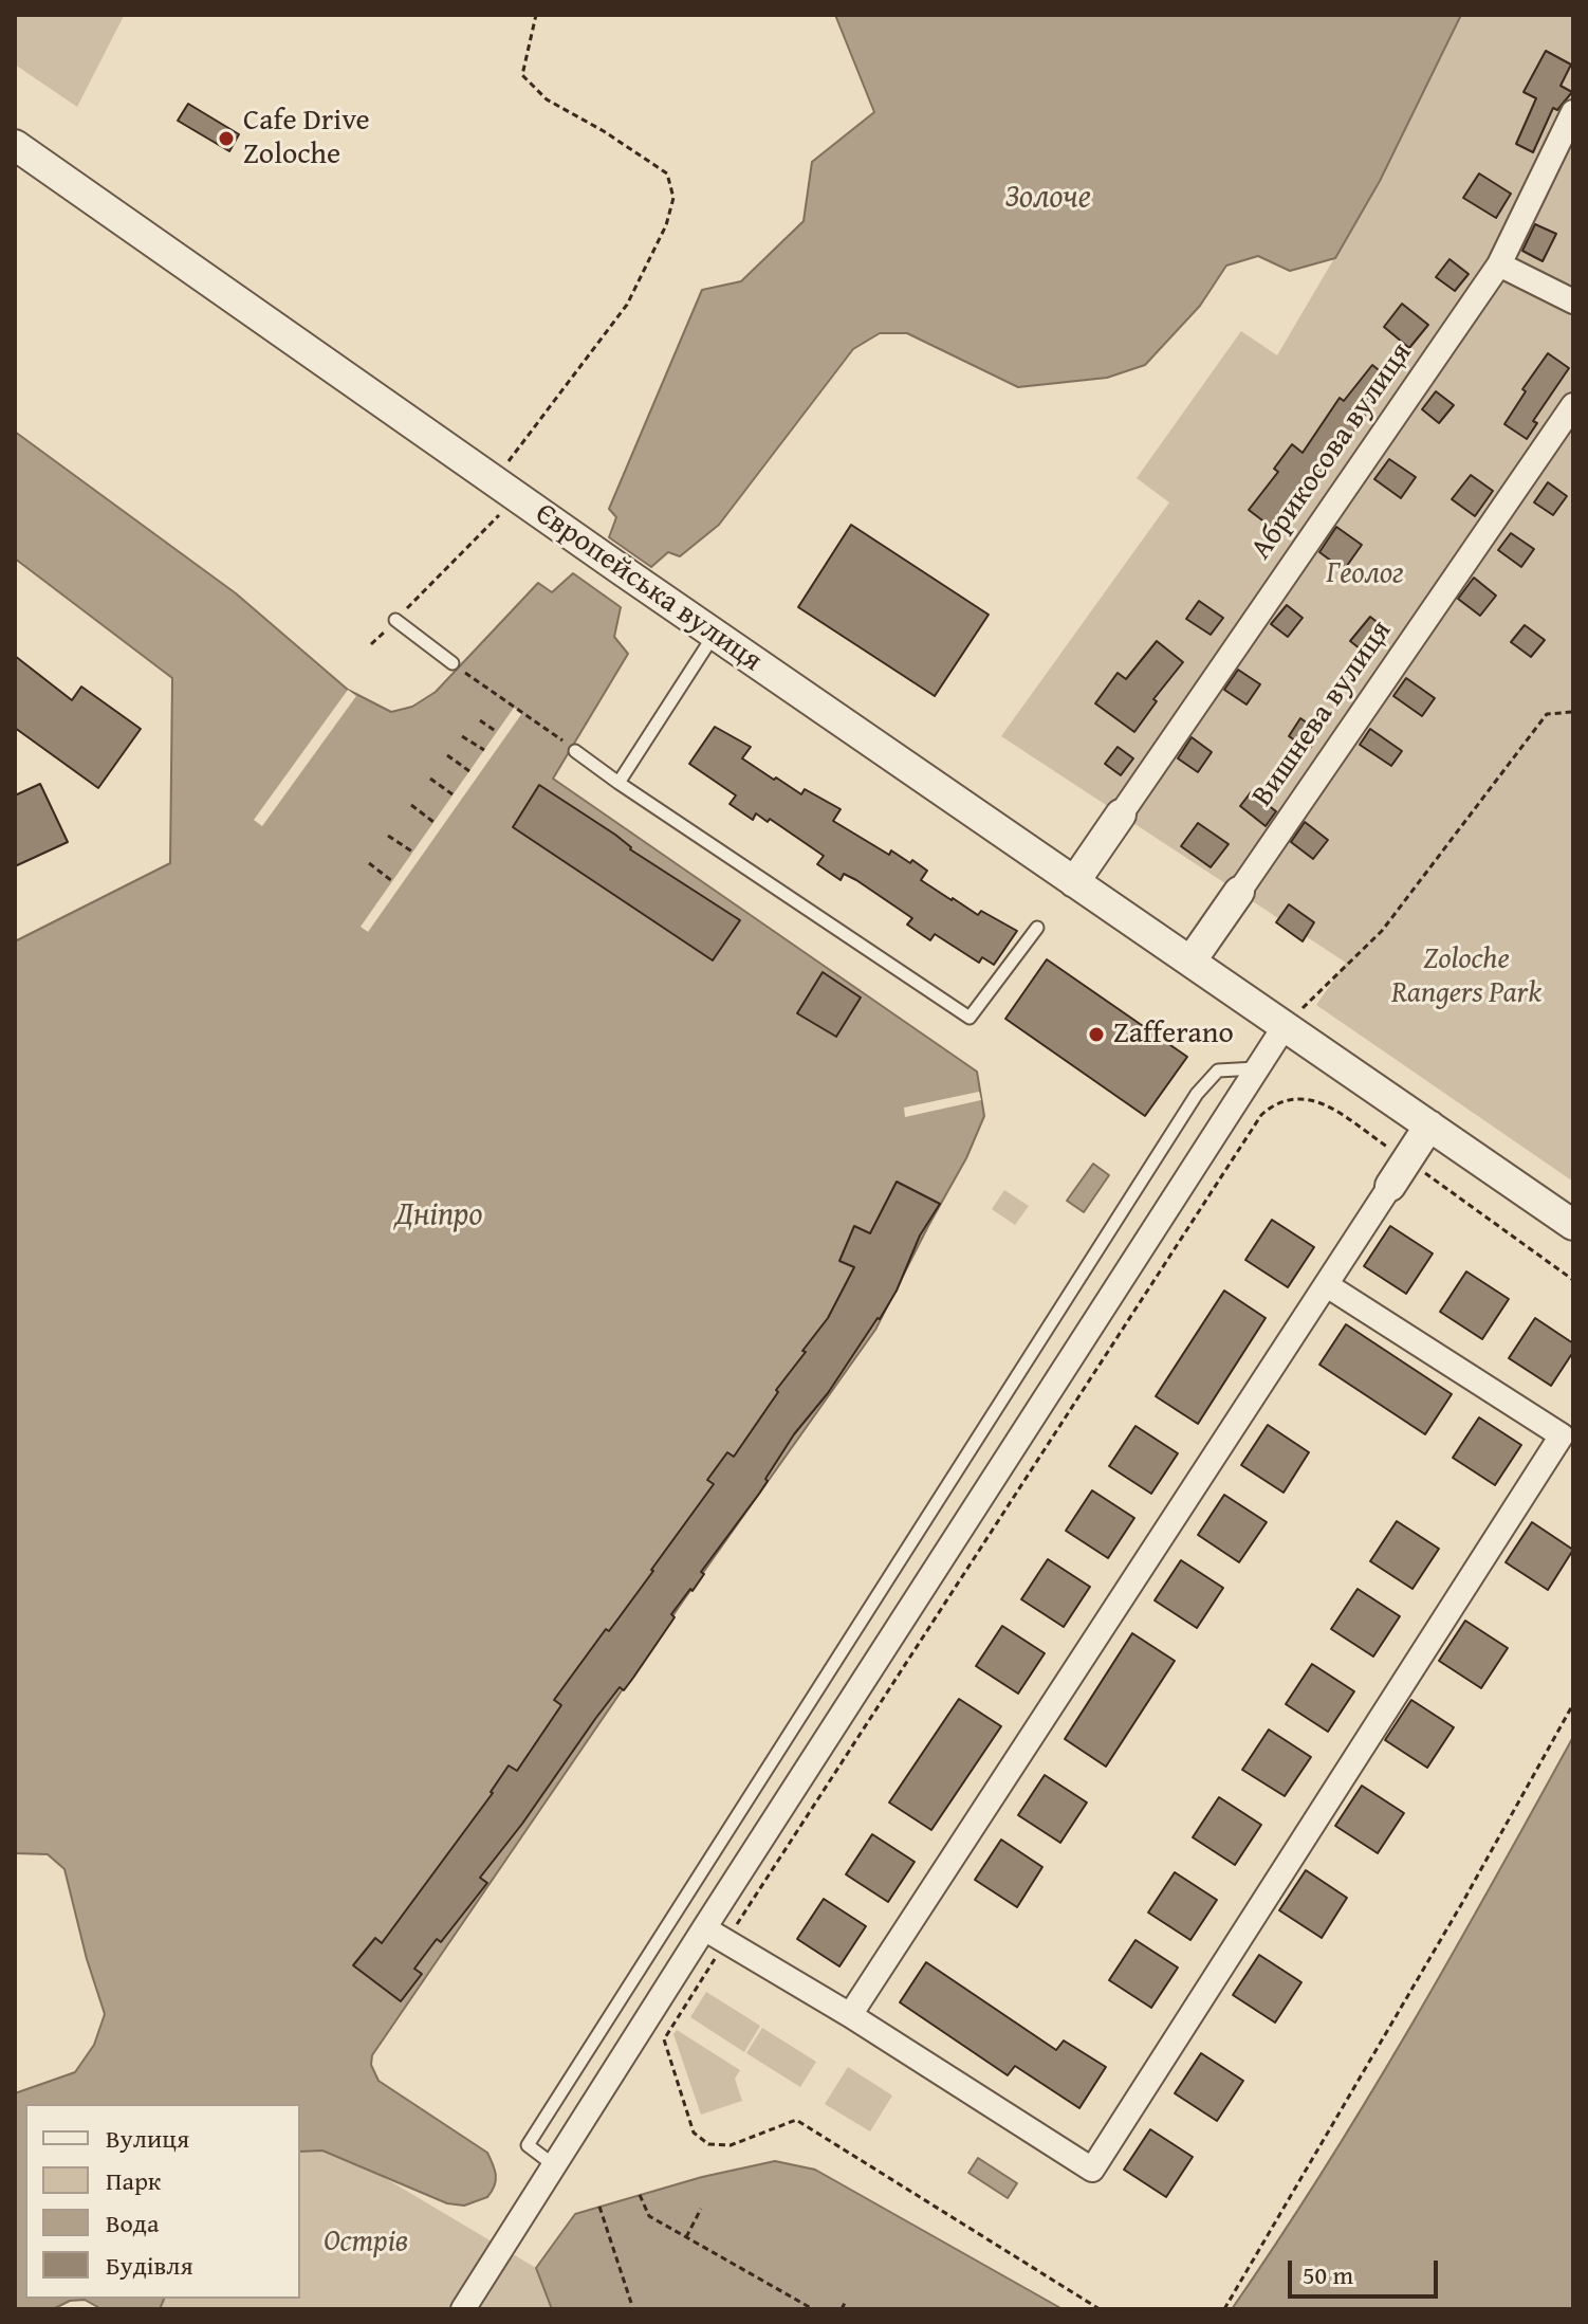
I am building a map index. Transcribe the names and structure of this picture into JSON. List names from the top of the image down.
{
  "streets": {
    "street": ["Абрикосова вулиця", "Європейська вулиця", "Вишнева вулиця"]
  },
  "water": ["Золоче", "Дніпро"],
  "parks": ["Геолог", "Zoloche Rangers Park", "Острів"],
  "places": ["Cafe Drive Zoloche", "Zafferano"],
  "legend": [
    "Вулиця",
    "Парк",
    "Вода",
    "Будівля"
  ],
  "scale_bar": "50 m"
}
